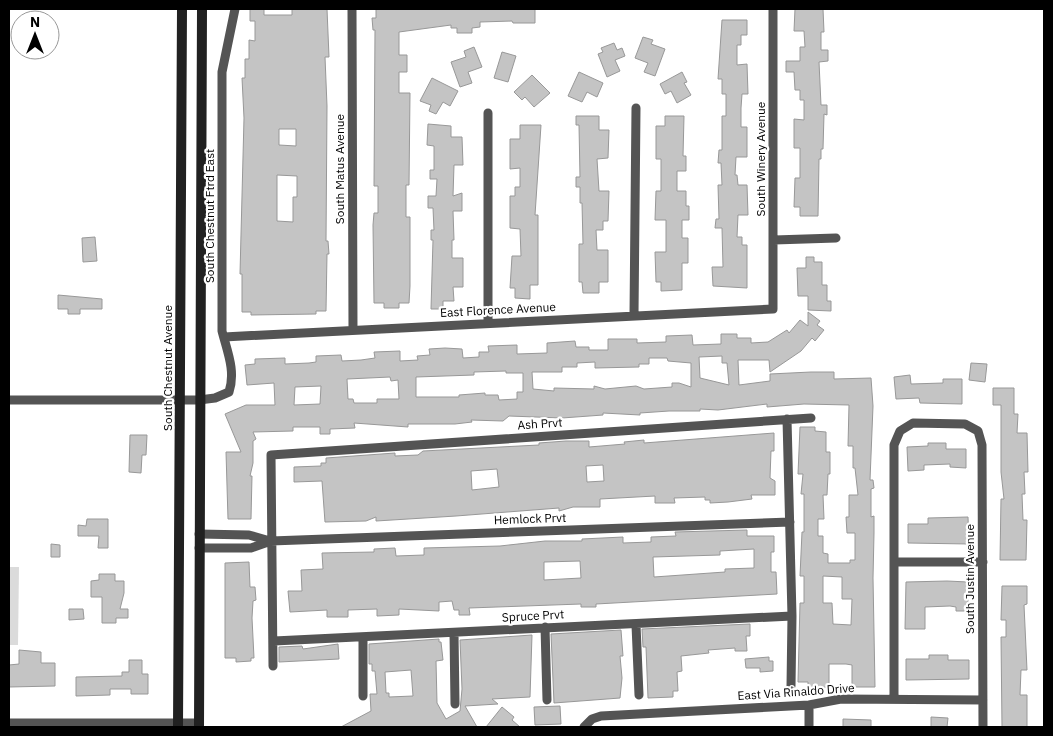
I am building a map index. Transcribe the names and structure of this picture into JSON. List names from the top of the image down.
{
  "streets": {
    "main road": ["South Chestnut Avenue"],
    "street": [
      "South Winery Avenue",
      "South Matus Avenue",
      "South Chestnut Ftrd East",
      "East Florence Avenue",
      "Ash Prvt",
      "Hemlock Prvt",
      "South Justin Avenue",
      "Spruce Prvt",
      "East Via Rinaldo Drive"
    ]
  },
  "crossings": [
    ["South Winery Avenue", "East Florence Avenue"],
    ["South Matus Avenue", "East Florence Avenue"],
    ["South Chestnut Ftrd East", "East Florence Avenue"],
    ["Ash Prvt", "Hemlock Prvt"],
    ["South Justin Avenue", "East Via Rinaldo Drive"]
  ],
  "north": "top"
}
